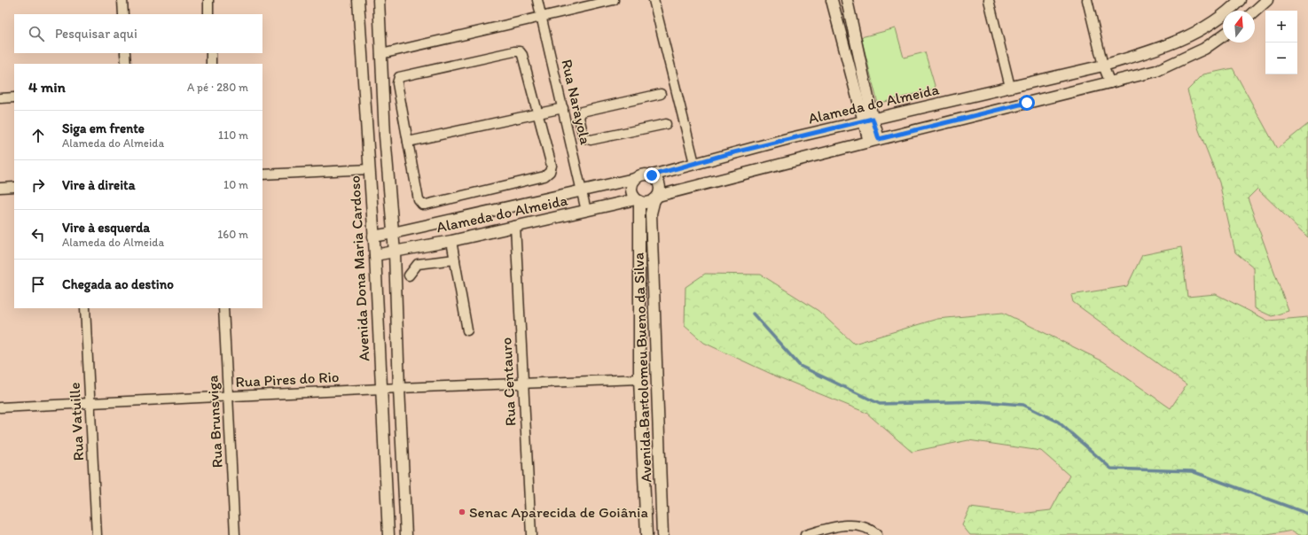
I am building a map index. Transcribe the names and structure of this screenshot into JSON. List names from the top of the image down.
{
  "streets": {
    "street": [
      "Rua Narayola",
      "Alameda do Almeida",
      "Avenida Dona Maria Cardoso",
      "Avenida Bartolomeu Bueno da Silva",
      "Rua Pires do Rio",
      "Rua Centauro",
      "Rua Vatuille",
      "Rua Brunsviga"
    ]
  },
  "crossings": [
    ["Rua Narayola", "Alameda do Almeida"],
    ["Alameda do Almeida", "Avenida Dona Maria Cardoso"],
    ["Alameda do Almeida", "Avenida Bartolomeu Bueno da Silva"],
    ["Alameda do Almeida", "Rua Centauro"],
    ["Avenida Dona Maria Cardoso", "Rua Pires do Rio"],
    ["Avenida Bartolomeu Bueno da Silva", "Rua Pires do Rio"],
    ["Rua Pires do Rio", "Rua Centauro"],
    ["Rua Pires do Rio", "Rua Vatuille"],
    ["Rua Pires do Rio", "Rua Brunsviga"]
  ],
  "places": ["Senac Aparecida de Goiânia"],
  "north": "top",
  "page": {
    "map_buttons": ["+", "−"],
    "search": "Pesquisar aqui",
    "heading": ["4 min", "A pé · 280 m"],
    "list": [
      ["Siga em frente", "Alameda do Almeida", "110 m"],
      ["Vire à direita", "10 m"],
      ["Vire à esquerda", "Alameda do Almeida", "160 m"],
      "Chegada ao destino"
    ]
  }
}
